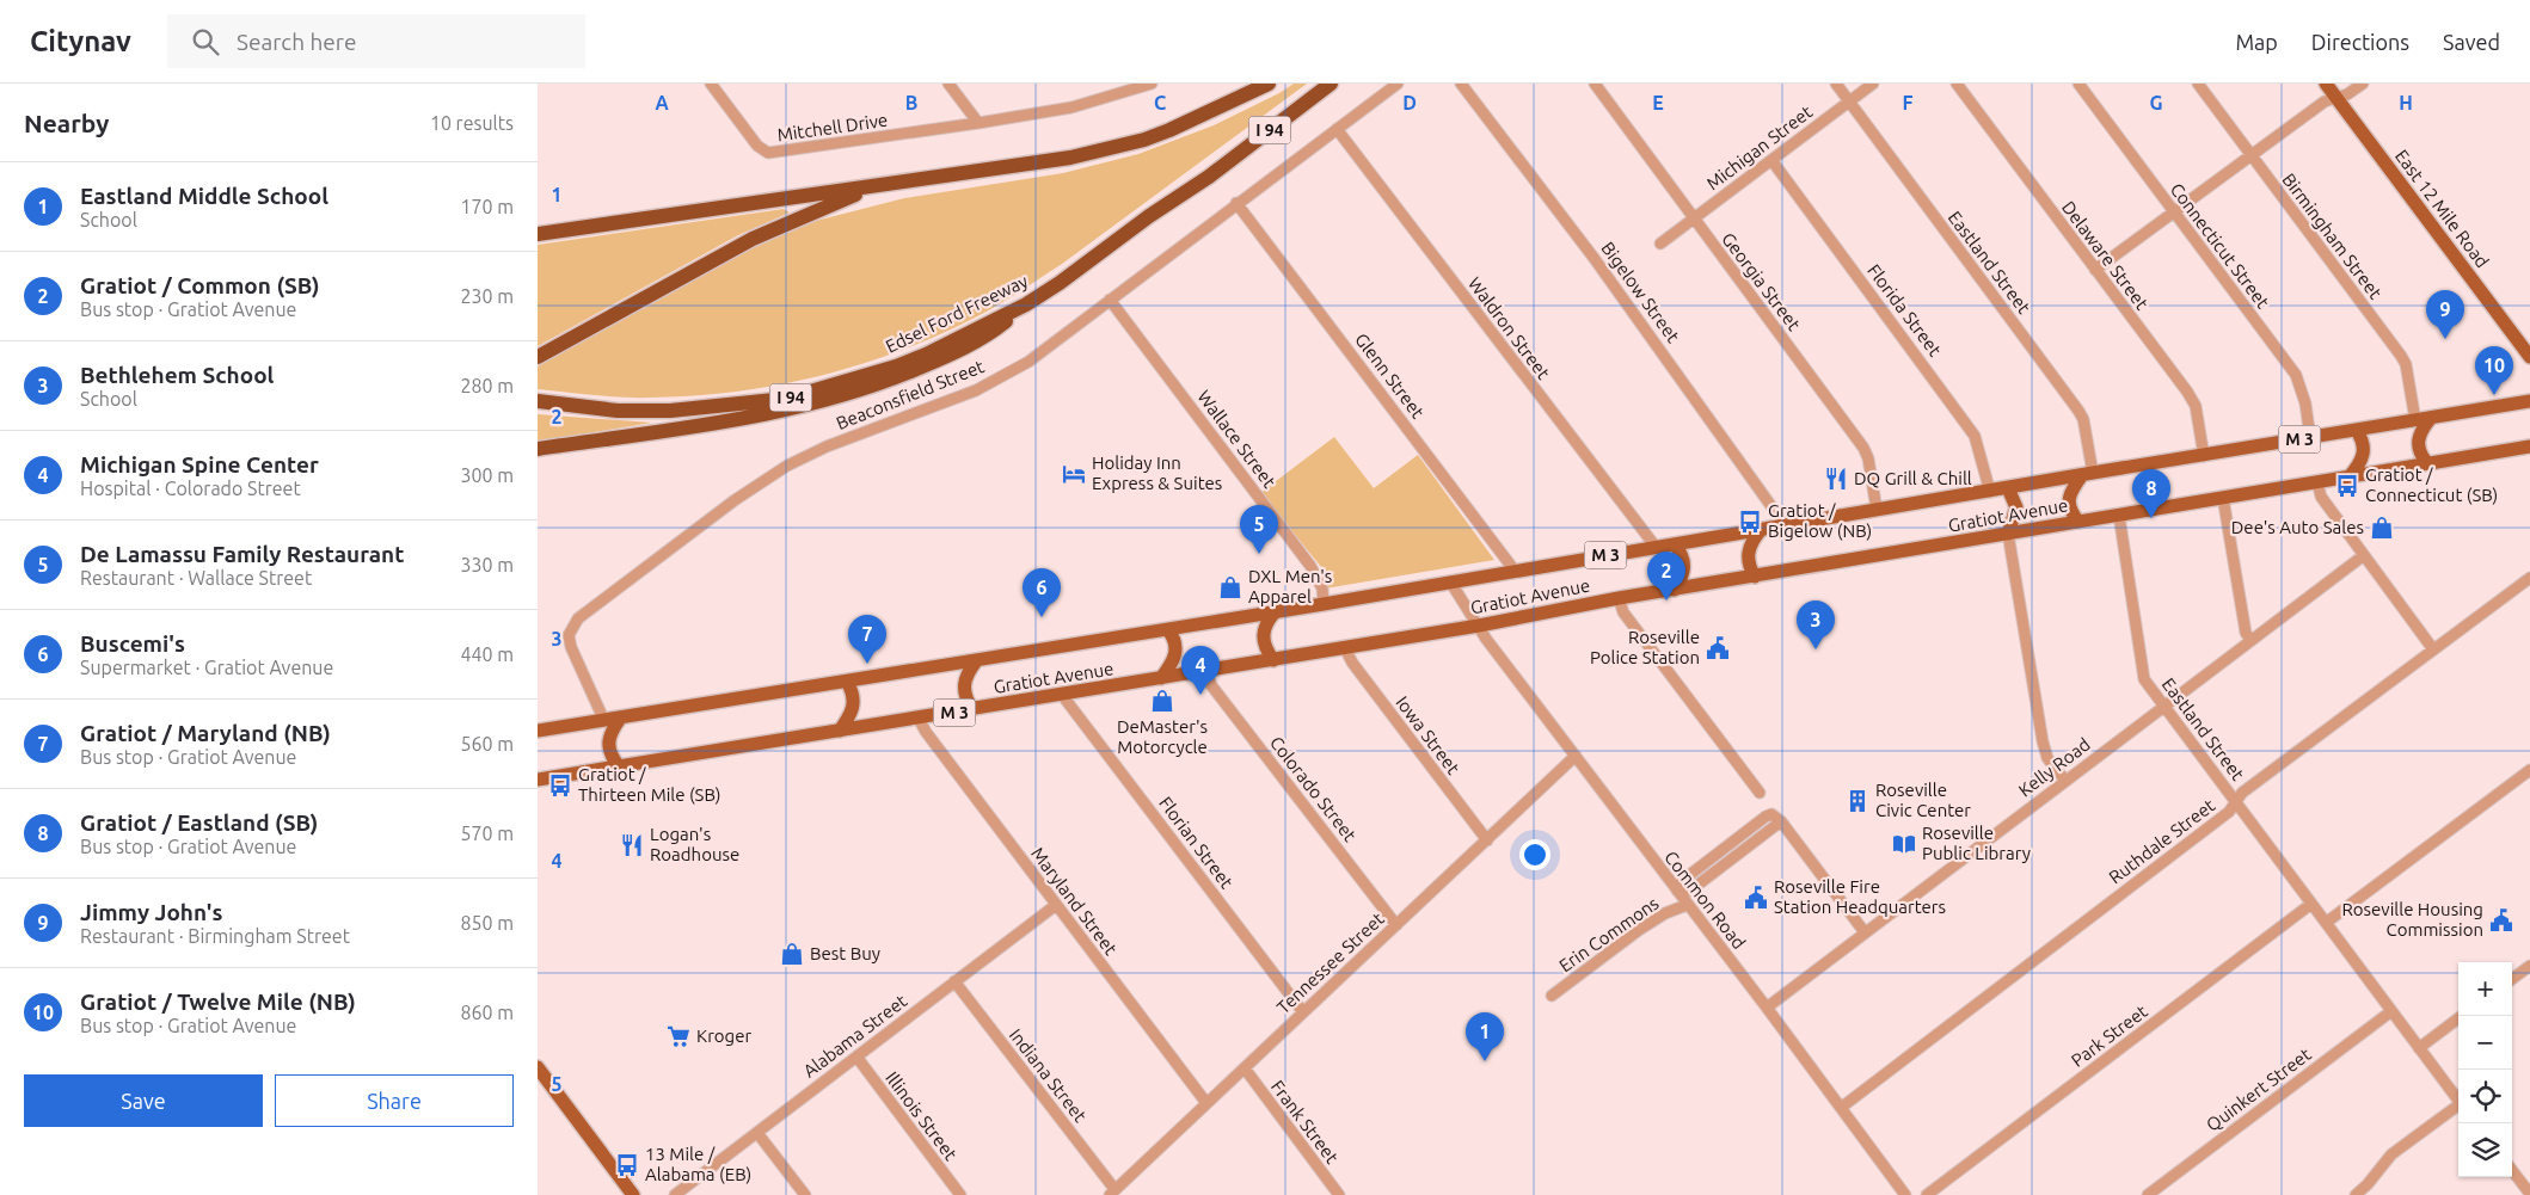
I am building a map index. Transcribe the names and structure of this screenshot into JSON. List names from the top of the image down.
{
  "streets": {
    "highway": ["I 94", "Edsel Ford Freeway"],
    "main road": ["East 12 Mile Road", "M 3", "Gratiot Avenue"],
    "street": [
      "Mitchell Drive",
      "Michigan Street",
      "Birmingham Street",
      "Connecticut Street",
      "Delaware Street",
      "Eastland Street",
      "Georgia Street",
      "Bigelow Street",
      "Florida Street",
      "Waldron Street",
      "Glenn Street",
      "Beaconsfield Street",
      "Wallace Street",
      "Iowa Street",
      "Kelly Road",
      "Colorado Street",
      "Ruthdale Street",
      "Florian Street",
      "Common Road",
      "Maryland Street",
      "Erin Commons",
      "Tennessee Street",
      "Alabama Street",
      "Park Street",
      "Indiana Street",
      "Quinkert Street",
      "Illinois Street",
      "Frank Street"
    ]
  },
  "crossings": [
    ["Michigan Street", "Eastland Street"],
    ["Michigan Street", "Georgia Street"],
    ["Michigan Street", "Florida Street"],
    ["Birmingham Street", "Gratiot Avenue"],
    ["Connecticut Street", "Gratiot Avenue"],
    ["Delaware Street", "Gratiot Avenue"],
    ["Eastland Street", "Gratiot Avenue"],
    ["Eastland Street", "Kelly Road"],
    ["Eastland Street", "Ruthdale Street"],
    ["Eastland Street", "Park Street"],
    ["Georgia Street", "Gratiot Avenue"],
    ["Bigelow Street", "Gratiot Avenue"],
    ["Florida Street", "Gratiot Avenue"],
    ["Waldron Street", "Beaconsfield Street"],
    ["Waldron Street", "Gratiot Avenue"],
    ["Glenn Street", "Beaconsfield Street"],
    ["Glenn Street", "Gratiot Avenue"],
    ["Beaconsfield Street", "Wallace Street"],
    ["Beaconsfield Street", "Gratiot Avenue"],
    ["Wallace Street", "Gratiot Avenue"],
    ["Gratiot Avenue", "Iowa Street"],
    ["Gratiot Avenue", "Colorado Street"],
    ["Gratiot Avenue", "Florian Street"],
    ["Gratiot Avenue", "Common Road"],
    ["Gratiot Avenue", "Maryland Street"],
    ["Iowa Street", "Tennessee Street"],
    ["Kelly Road", "Common Road"],
    ["Colorado Street", "Tennessee Street"],
    ["Ruthdale Street", "Common Road"],
    ["Florian Street", "Tennessee Street"],
    ["Common Road", "Erin Commons"],
    ["Common Road", "Tennessee Street"],
    ["Maryland Street", "Tennessee Street"],
    ["Maryland Street", "Alabama Street"],
    ["Tennessee Street", "Indiana Street"],
    ["Tennessee Street", "Frank Street"],
    ["Alabama Street", "Indiana Street"],
    ["Alabama Street", "Illinois Street"]
  ],
  "places": {
    "hotel": ["Holiday Inn Express & Suites"],
    "restaurant": ["DQ Grill & Chill", "Logan's Roadhouse"],
    "bus stop": [
      "Gratiot / Connecticut (SB)",
      "Gratiot / Bigelow (NB)",
      "Gratiot / Thirteen Mile (SB)",
      "13 Mile / Alabama (EB)"
    ],
    "shop": [
      "Dee's Auto Sales",
      "DXL Men's Apparel",
      "DeMaster's Motorcycle",
      "Best Buy"
    ],
    "public building": ["Roseville Police Station", "Roseville Fire Station Headquarters", "Roseville Housing Commission"],
    "building": ["Roseville Civic Center"],
    "library": ["Roseville Public Library"],
    "supermarket": ["Kroger"]
  },
  "page": {
    "header": "Citynav",
    "search": "Search here",
    "nav": ["Map", "Directions", "Saved"],
    "heading": ["Nearby", "10 results"],
    "list": [
      {
        "mark": "1",
        "name": "Eastland Middle School",
        "note": "School",
        "value": "170 m"
      },
      {
        "mark": "2",
        "name": "Gratiot / Common (SB)",
        "note": "Bus stop · Gratiot Avenue",
        "value": "230 m"
      },
      {
        "mark": "3",
        "name": "Bethlehem School",
        "note": "School",
        "value": "280 m"
      },
      {
        "mark": "4",
        "name": "Michigan Spine Center",
        "note": "Hospital · Colorado Street",
        "value": "300 m"
      },
      {
        "mark": "5",
        "name": "De Lamassu Family Restaurant",
        "note": "Restaurant · Wallace Street",
        "value": "330 m"
      },
      {
        "mark": "6",
        "name": "Buscemi's",
        "note": "Supermarket · Gratiot Avenue",
        "value": "440 m"
      },
      {
        "mark": "7",
        "name": "Gratiot / Maryland (NB)",
        "note": "Bus stop · Gratiot Avenue",
        "value": "560 m"
      },
      {
        "mark": "8",
        "name": "Gratiot / Eastland (SB)",
        "note": "Bus stop · Gratiot Avenue",
        "value": "570 m"
      },
      {
        "mark": "9",
        "name": "Jimmy John's",
        "note": "Restaurant · Birmingham Street",
        "value": "850 m"
      },
      {
        "mark": "10",
        "name": "Gratiot / Twelve Mile (NB)",
        "note": "Bus stop · Gratiot Avenue",
        "value": "860 m"
      }
    ],
    "pins": [
      "9",
      "10",
      "8",
      "5",
      "2",
      "6",
      "3",
      "7",
      "4",
      "1"
    ],
    "map_buttons": ["+", "−"],
    "buttons": ["Save", "Share"]
  },
  "grid": {
    "columns": [
      "A",
      "B",
      "C",
      "D",
      "E",
      "F",
      "G",
      "H"
    ],
    "rows": [
      "1",
      "2",
      "3",
      "4",
      "5"
    ]
  }
}
